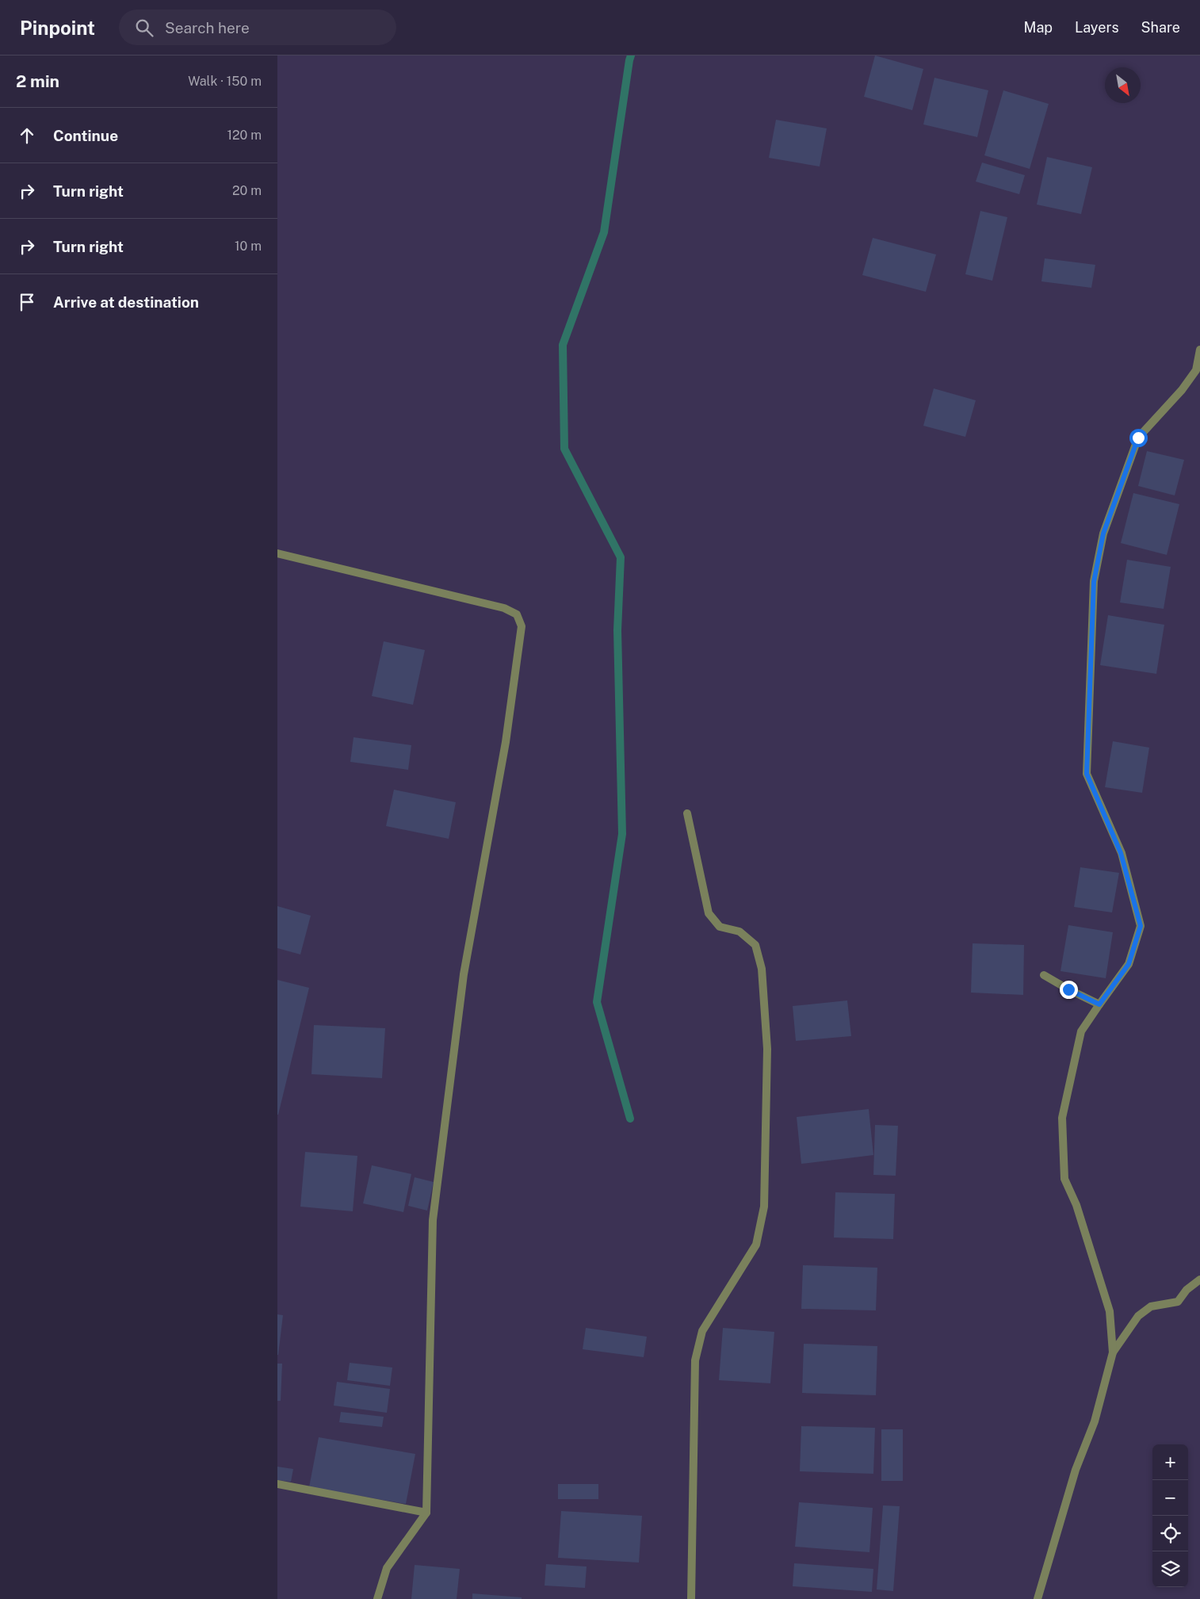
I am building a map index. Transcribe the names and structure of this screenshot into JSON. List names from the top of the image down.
{
  "north": "bottom right",
  "page": {
    "header": "Pinpoint",
    "search": "Search here",
    "nav": ["Map", "Layers", "Share"],
    "heading": ["2 min", "Walk · 150 m"],
    "list": [
      ["Continue", "120 m"],
      ["Turn right", "20 m"],
      ["Turn right", "10 m"],
      "Arrive at destination"
    ],
    "map_buttons": ["+", "−"]
  }
}
